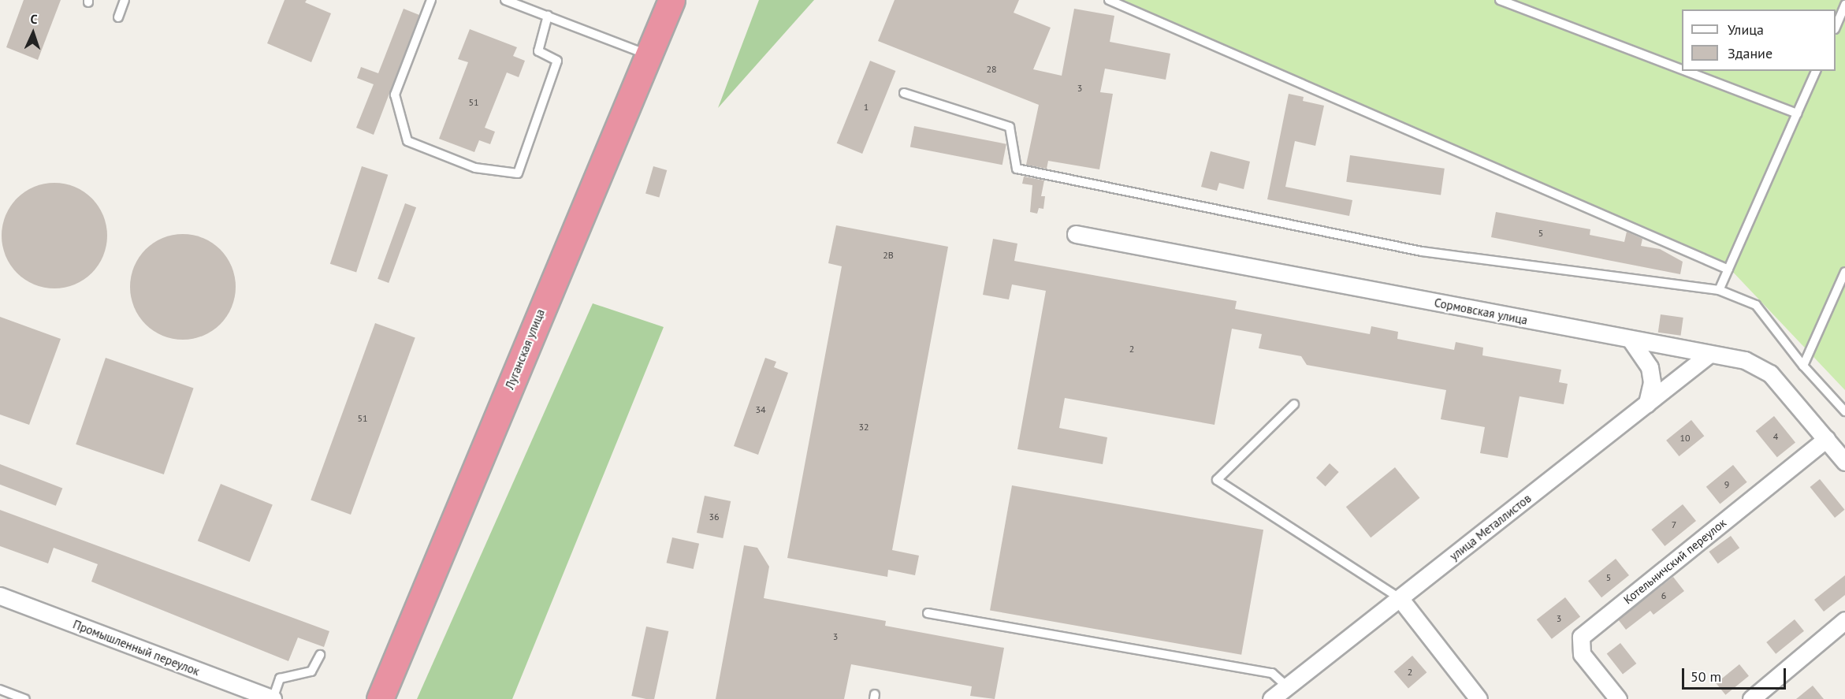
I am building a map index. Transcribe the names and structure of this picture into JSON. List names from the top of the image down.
{
  "streets": {
    "highway": ["Луганская улица"],
    "street": [
      "Сормовская улица",
      "улица Металлистов",
      "Котельничский переулок",
      "Промышленный переулок"
    ]
  },
  "crossings": [
    ["Сормовская улица", "улица Металлистов"],
    ["Сормовская улица", "Котельничский переулок"]
  ],
  "house_numbers": [
    "28",
    "3",
    "51",
    "1",
    "5",
    "2В",
    "2",
    "34",
    "51",
    "32",
    "4",
    "10",
    "9",
    "36",
    "7",
    "5",
    "6",
    "3",
    "3",
    "2"
  ],
  "legend": ["Улица", "Здание"],
  "scale_bar": "50 m",
  "north": "top"
}
